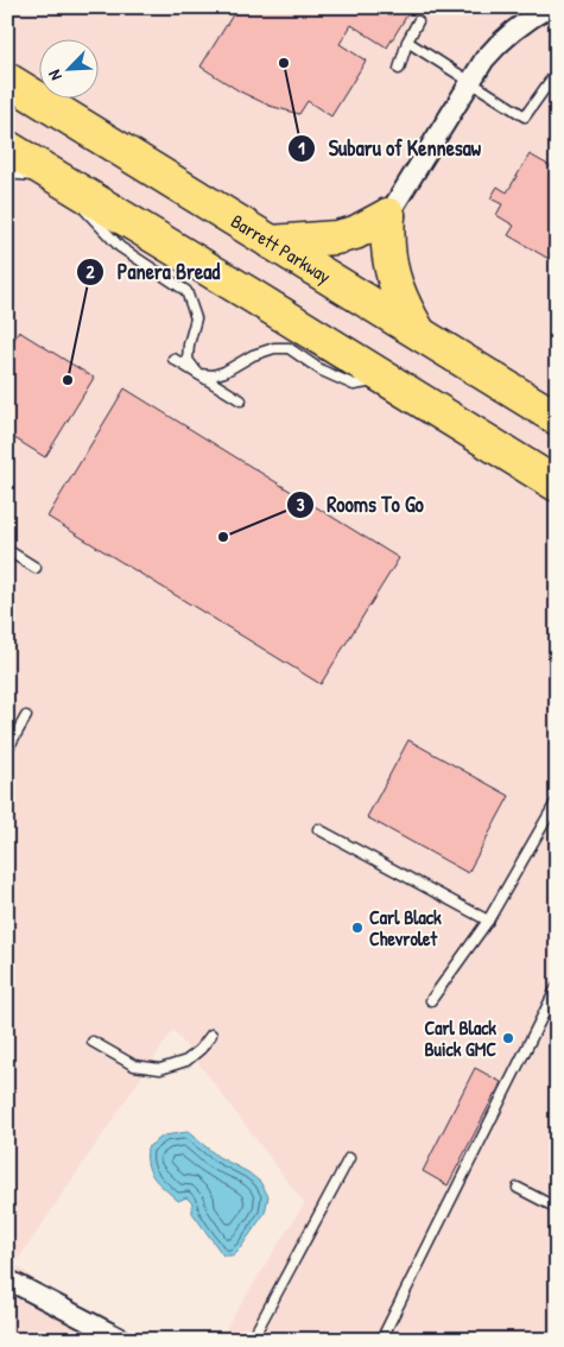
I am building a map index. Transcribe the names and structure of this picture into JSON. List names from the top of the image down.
{
  "streets": {
    "highway": ["Barrett Parkway"]
  },
  "places": [
    "Subaru of Kennesaw",
    "Panera Bread",
    "Rooms To Go",
    "Carl Black Chevrolet",
    "Carl Black Buick GMC"
  ],
  "north": "bottom left"
}
